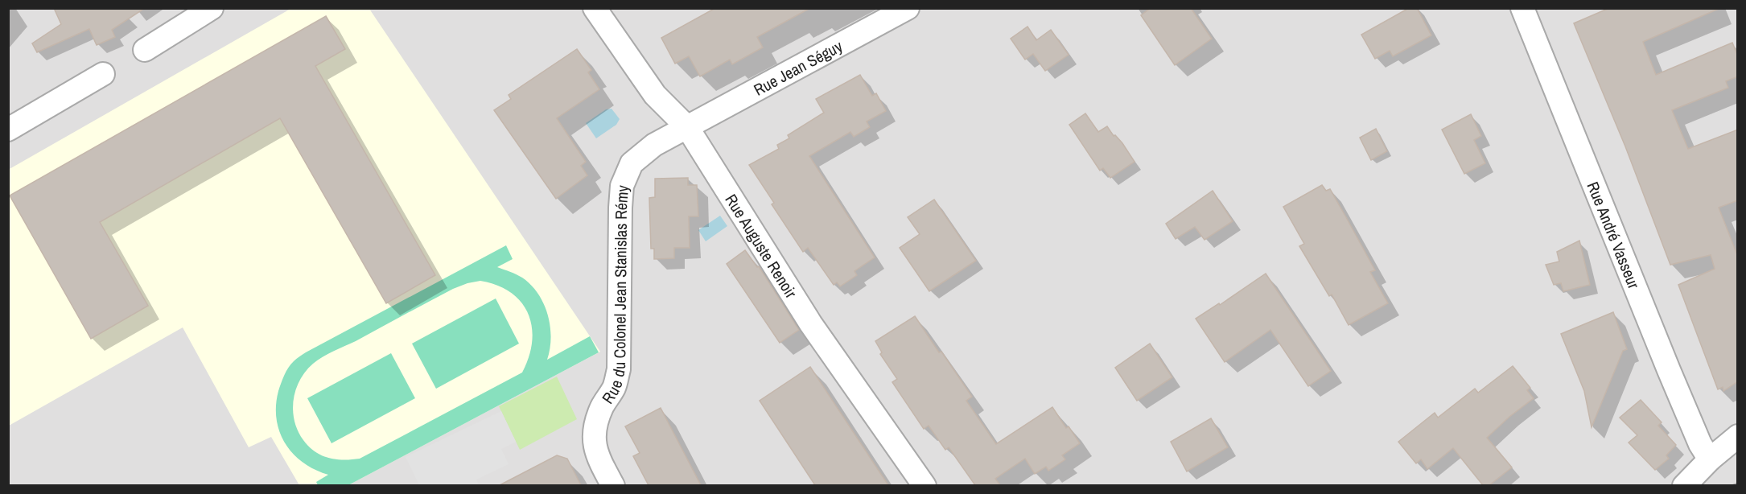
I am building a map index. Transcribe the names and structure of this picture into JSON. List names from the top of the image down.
{
  "streets": {
    "street": [
      "Rue Jean Séguy",
      "Rue André Vasseur",
      "Rue Auguste Renoir",
      "Rue du Colonel Jean Stanislas Rémy"
    ]
  },
  "crossings": [
    ["Rue Jean Séguy", "Rue Auguste Renoir"],
    ["Rue Jean Séguy", "Rue du Colonel Jean Stanislas Rémy"],
    ["Rue Auguste Renoir", "Rue du Colonel Jean Stanislas Rémy"]
  ]
}
